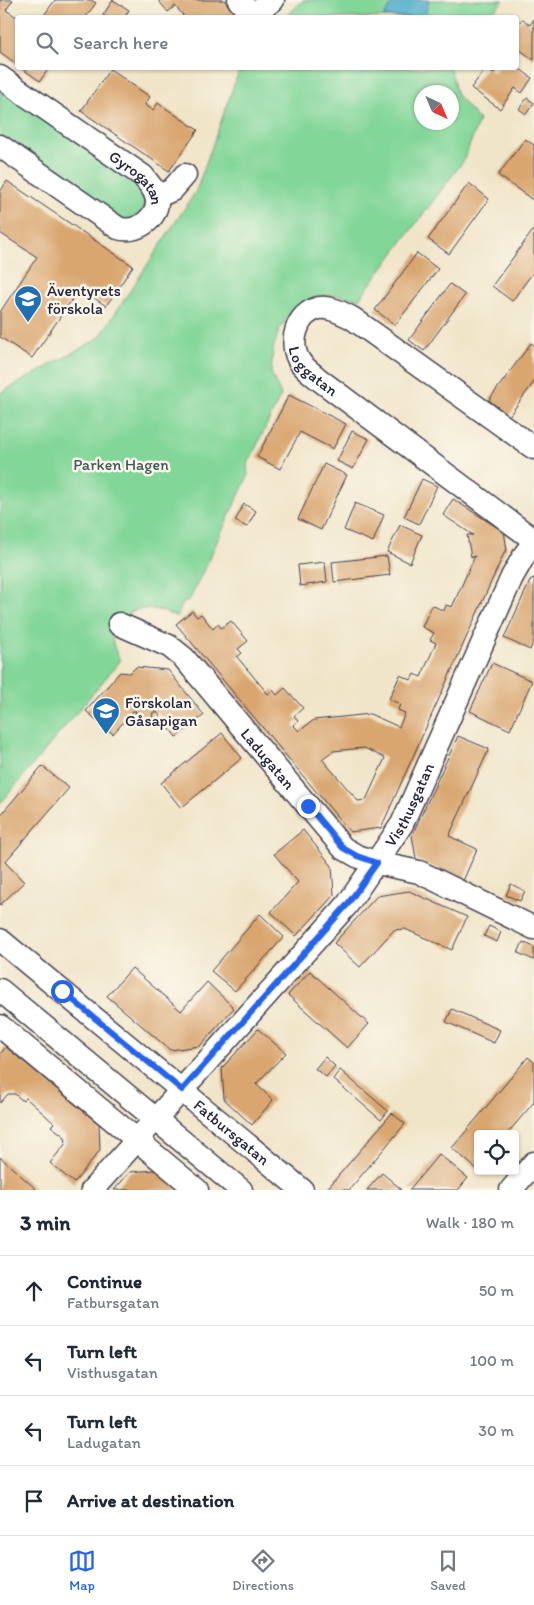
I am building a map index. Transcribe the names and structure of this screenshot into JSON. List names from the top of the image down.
{
  "streets": {
    "street": [
      "Gyrogatan",
      "Loggatan",
      "Ladugatan",
      "Visthusgatan",
      "Fatbursgatan"
    ]
  },
  "crossings": [
    ["Loggatan", "Visthusgatan"],
    ["Ladugatan", "Visthusgatan"],
    ["Visthusgatan", "Fatbursgatan"]
  ],
  "parks": ["Parken Hagen"],
  "places": {
    "school or university": ["Äventyrets förskola", "Förskolan Gåsapigan"]
  },
  "north": "bottom right",
  "page": {
    "search": "Search here",
    "heading": ["3 min", "Walk · 180 m"],
    "list": [
      ["Continue", "Fatbursgatan", "50 m"],
      ["Turn left", "Visthusgatan", "100 m"],
      ["Turn left", "Ladugatan", "30 m"],
      "Arrive at destination"
    ],
    "nav": ["Map", "Directions", "Saved"]
  }
}
